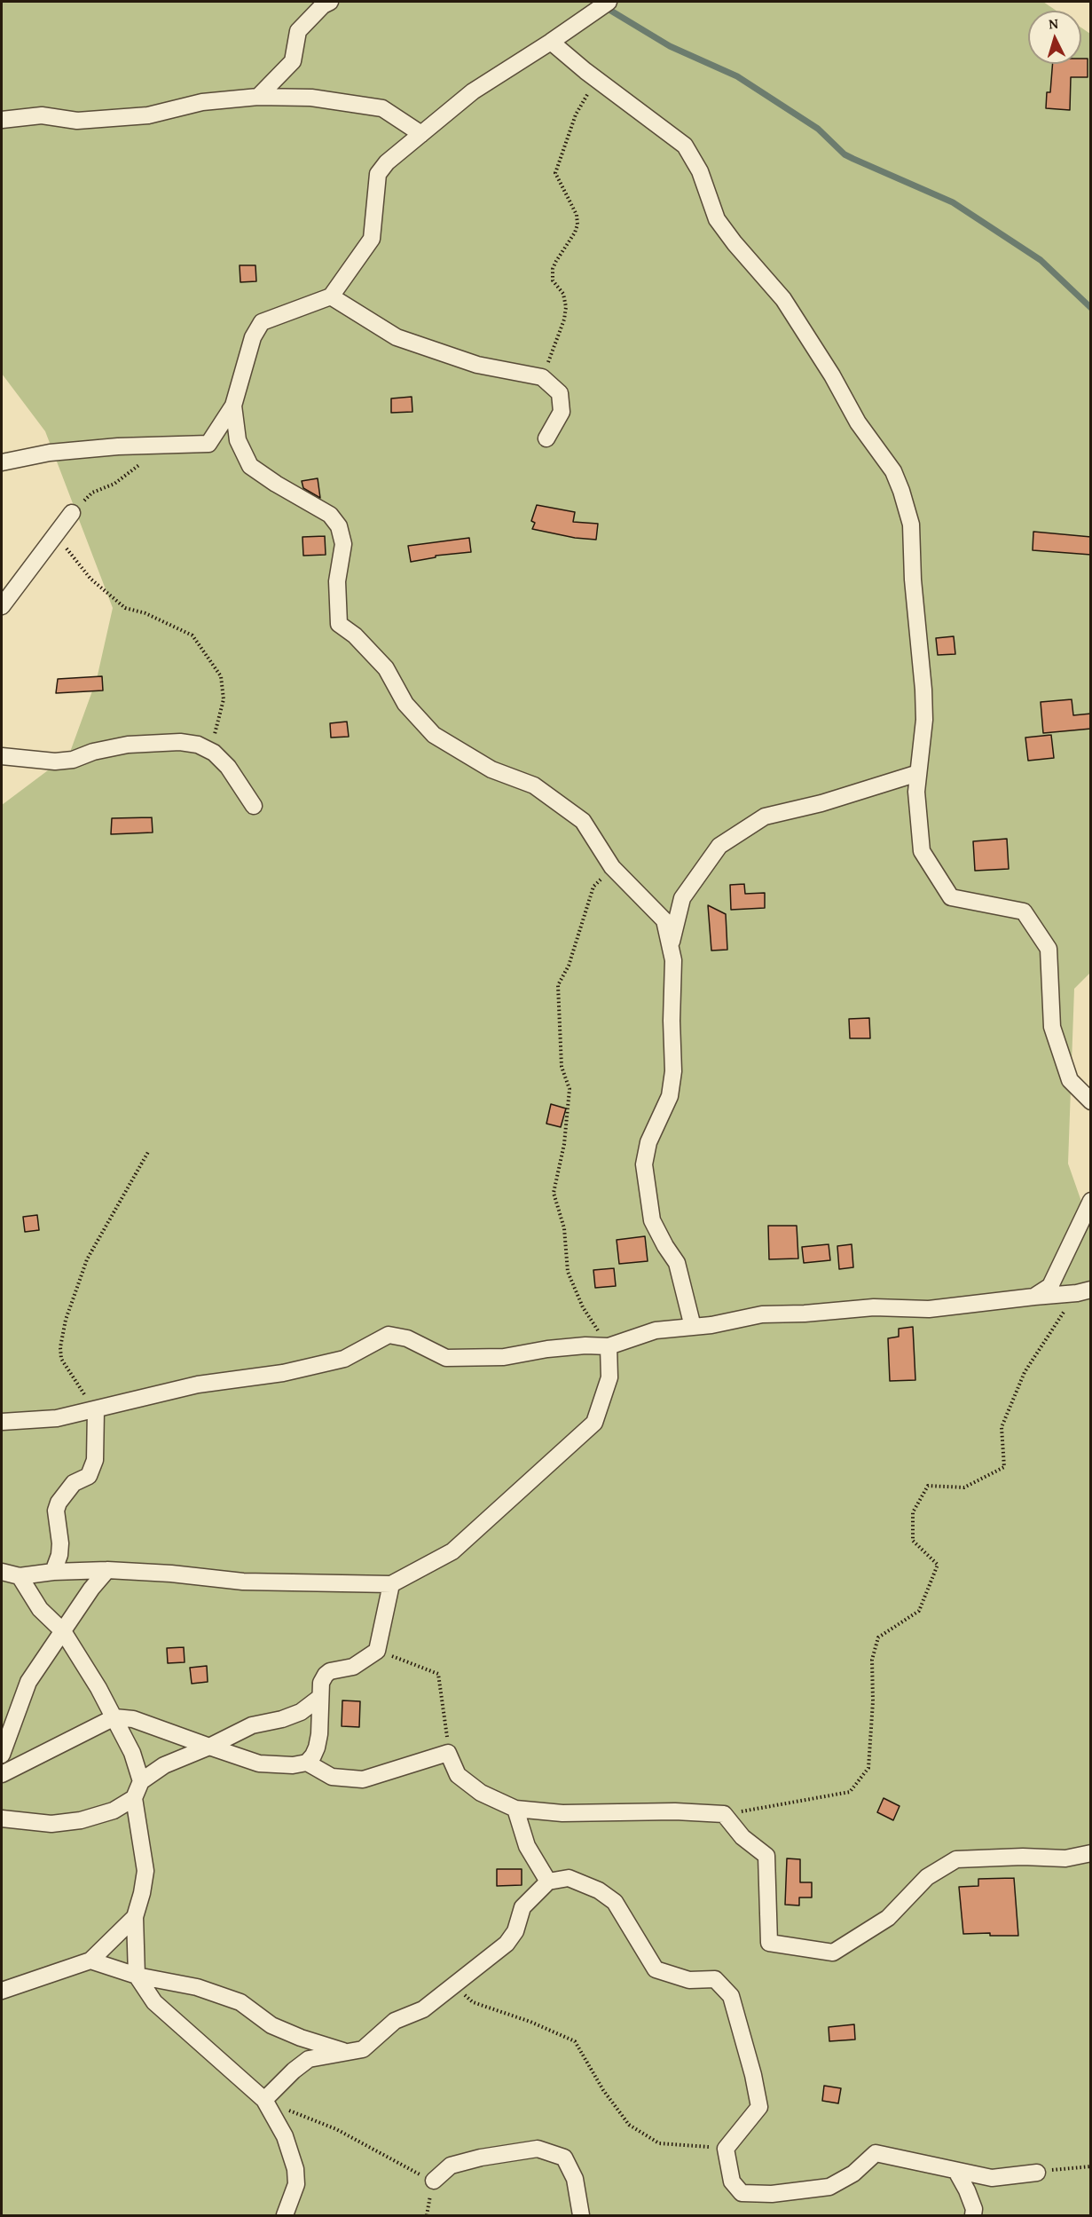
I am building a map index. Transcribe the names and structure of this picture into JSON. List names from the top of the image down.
{
  "north": "top"
}
